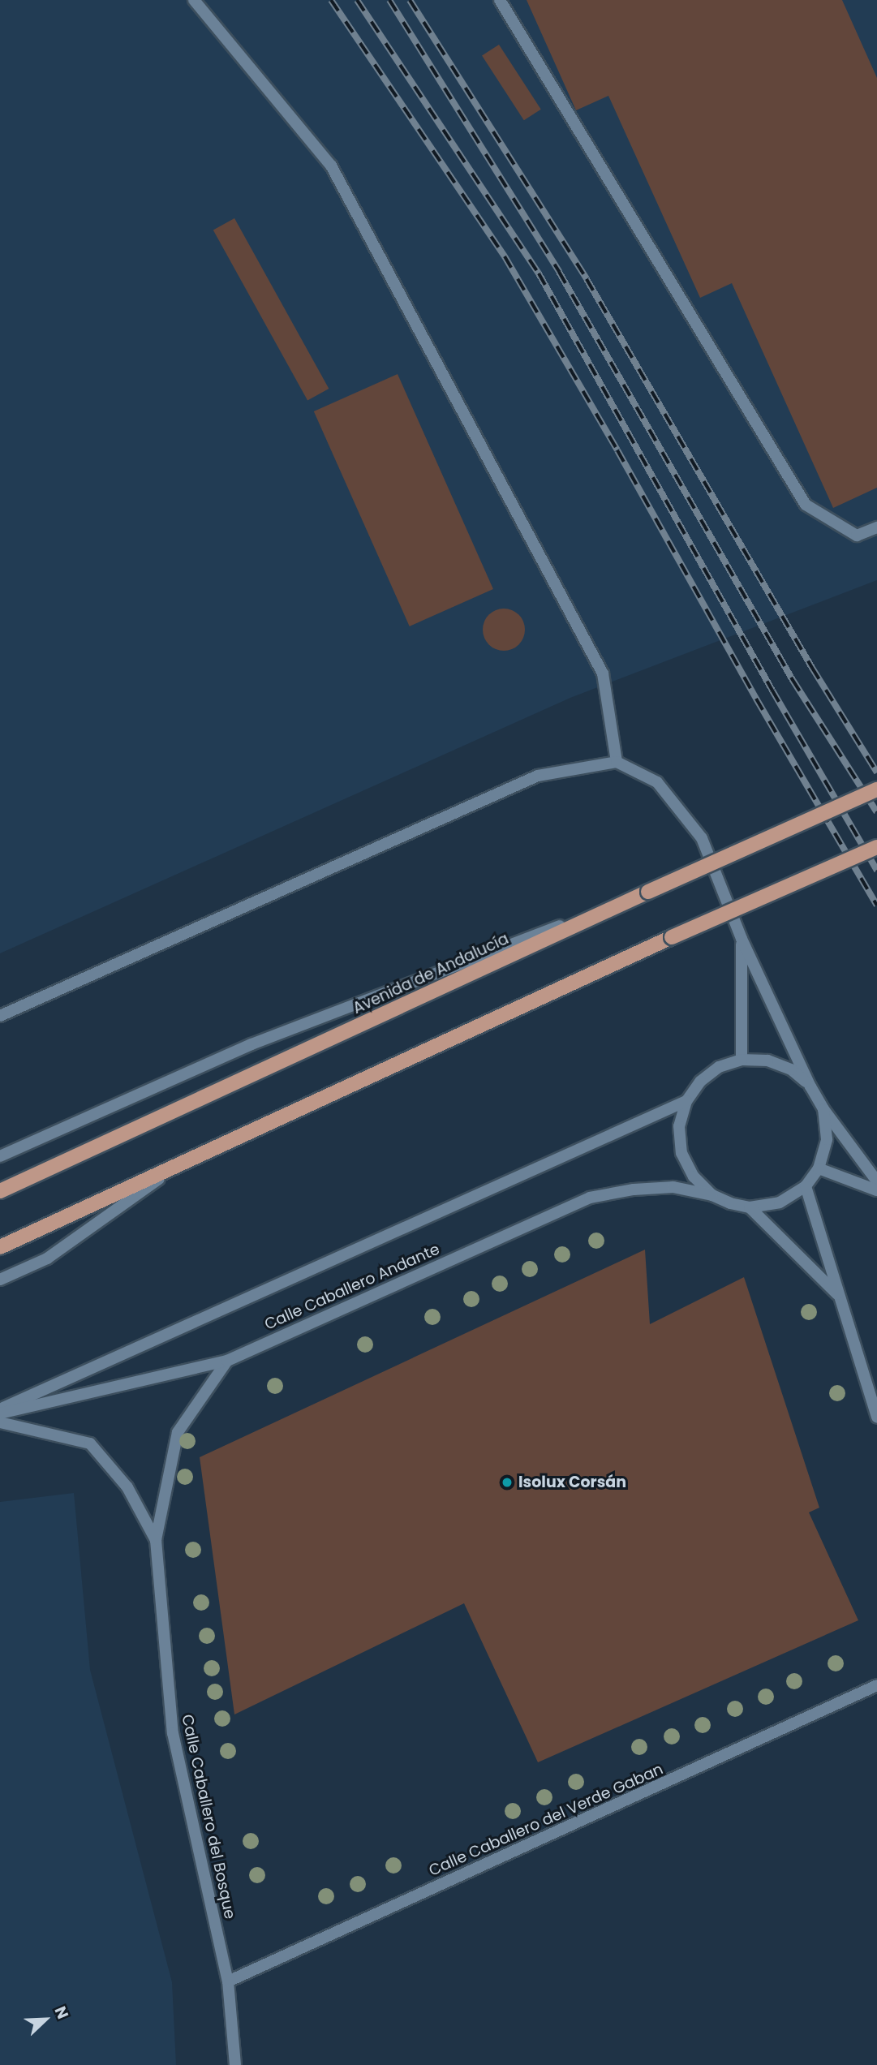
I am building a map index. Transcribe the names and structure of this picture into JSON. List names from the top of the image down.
{
  "streets": {
    "main road": ["Avenida de Andalucía"],
    "street": ["Calle Caballero Andante", "Calle Caballero del Bosque", "Calle Caballero del Verde Gaban"]
  },
  "crossings": [
    ["Calle Caballero Andante", "Calle Caballero del Bosque"],
    ["Calle Caballero del Bosque", "Calle Caballero del Verde Gaban"]
  ],
  "places": ["Isolux Corsán"],
  "north": "top right"
}
